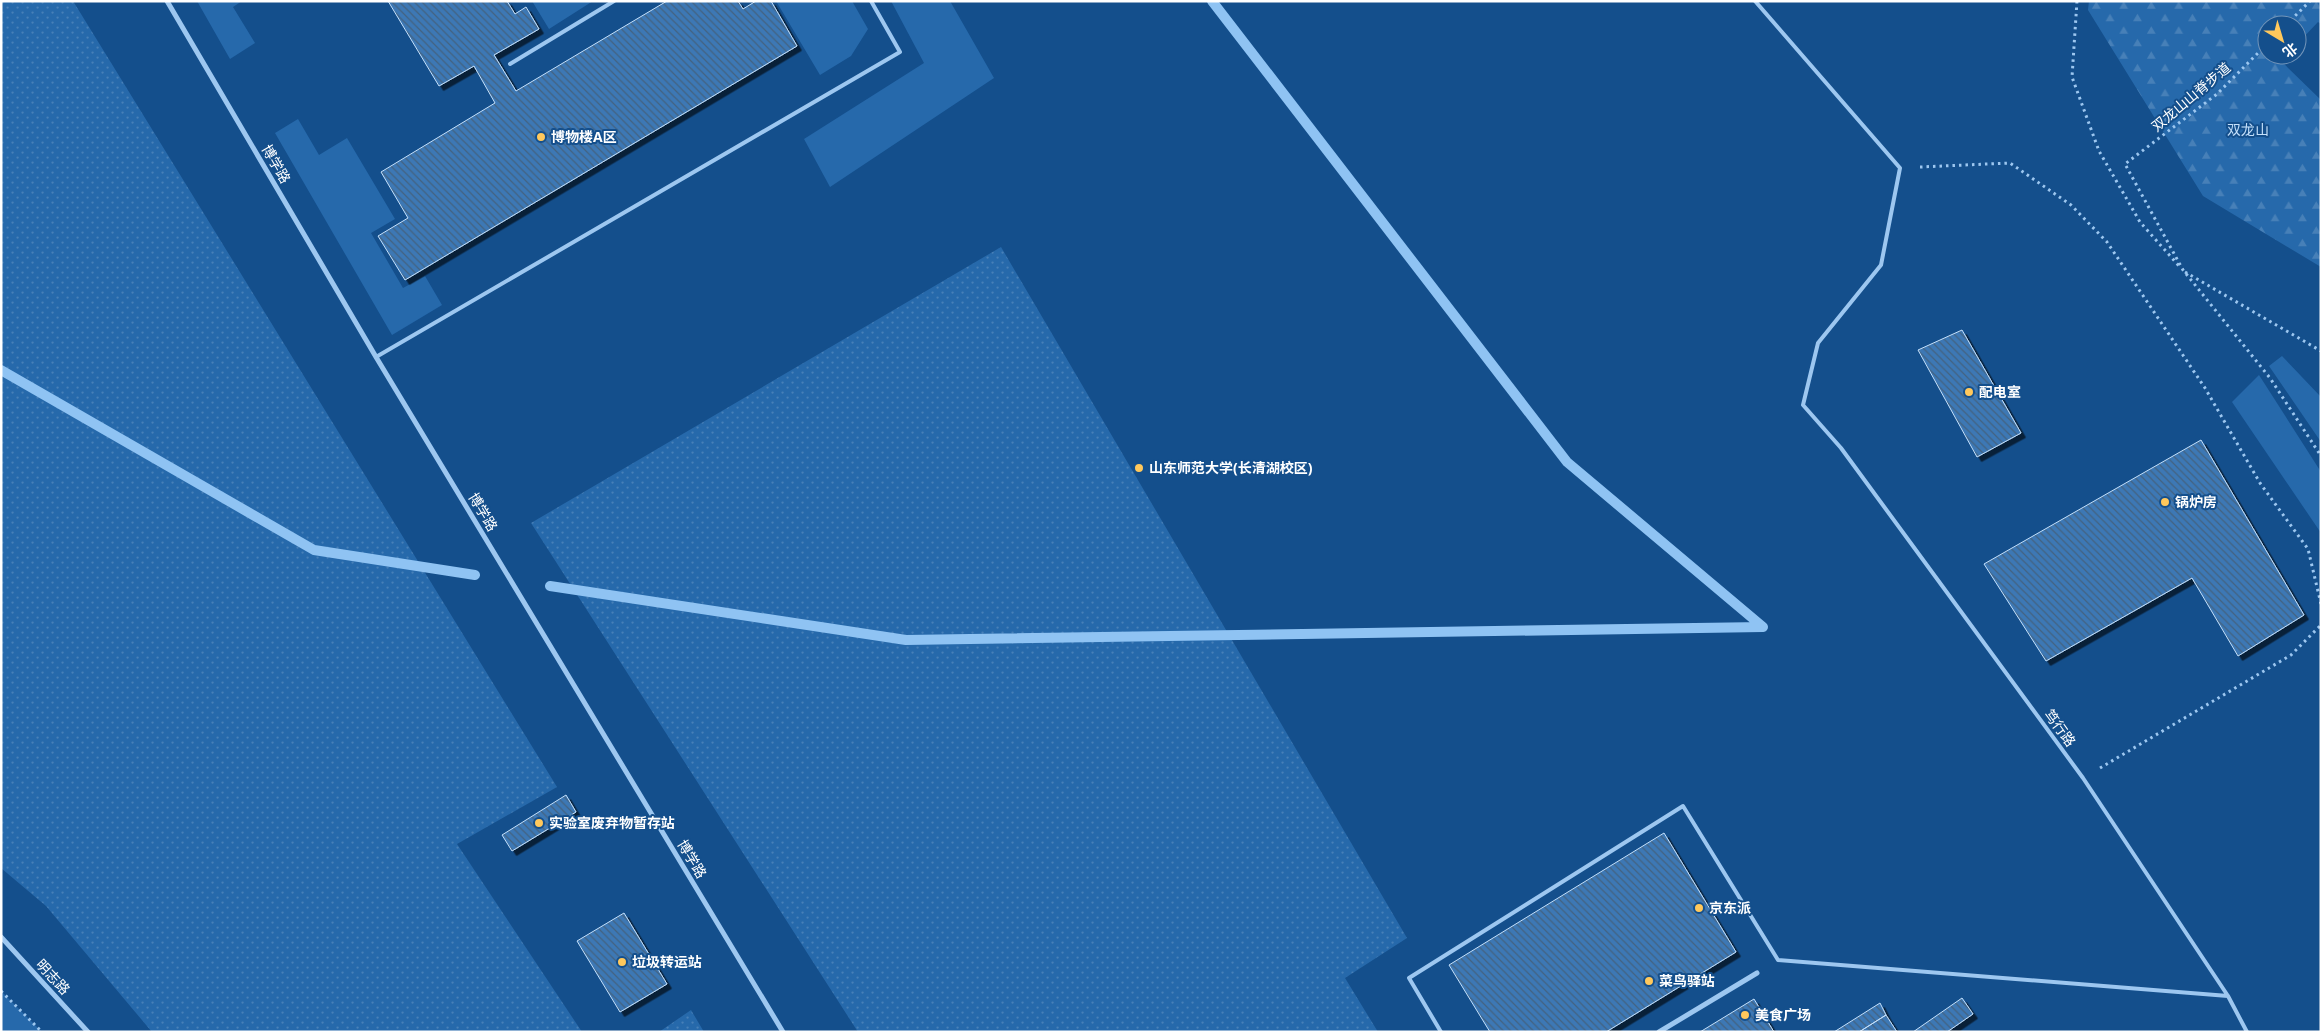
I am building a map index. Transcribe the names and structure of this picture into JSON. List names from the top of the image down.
{
  "streets": {
    "street": ["博学路", "明志路"],
    "lane": ["笃行路"],
    "path": ["双龙山山脊步道"]
  },
  "parks": ["双龙山"],
  "places": [
    "博物楼A区",
    "配电室",
    "山东师范大学(长清湖校区)",
    "锅炉房",
    "实验室废弃物暂存站",
    "京东派",
    "垃圾转运站",
    "菜鸟驿站",
    "美食广场"
  ],
  "north": "bottom right"
}
